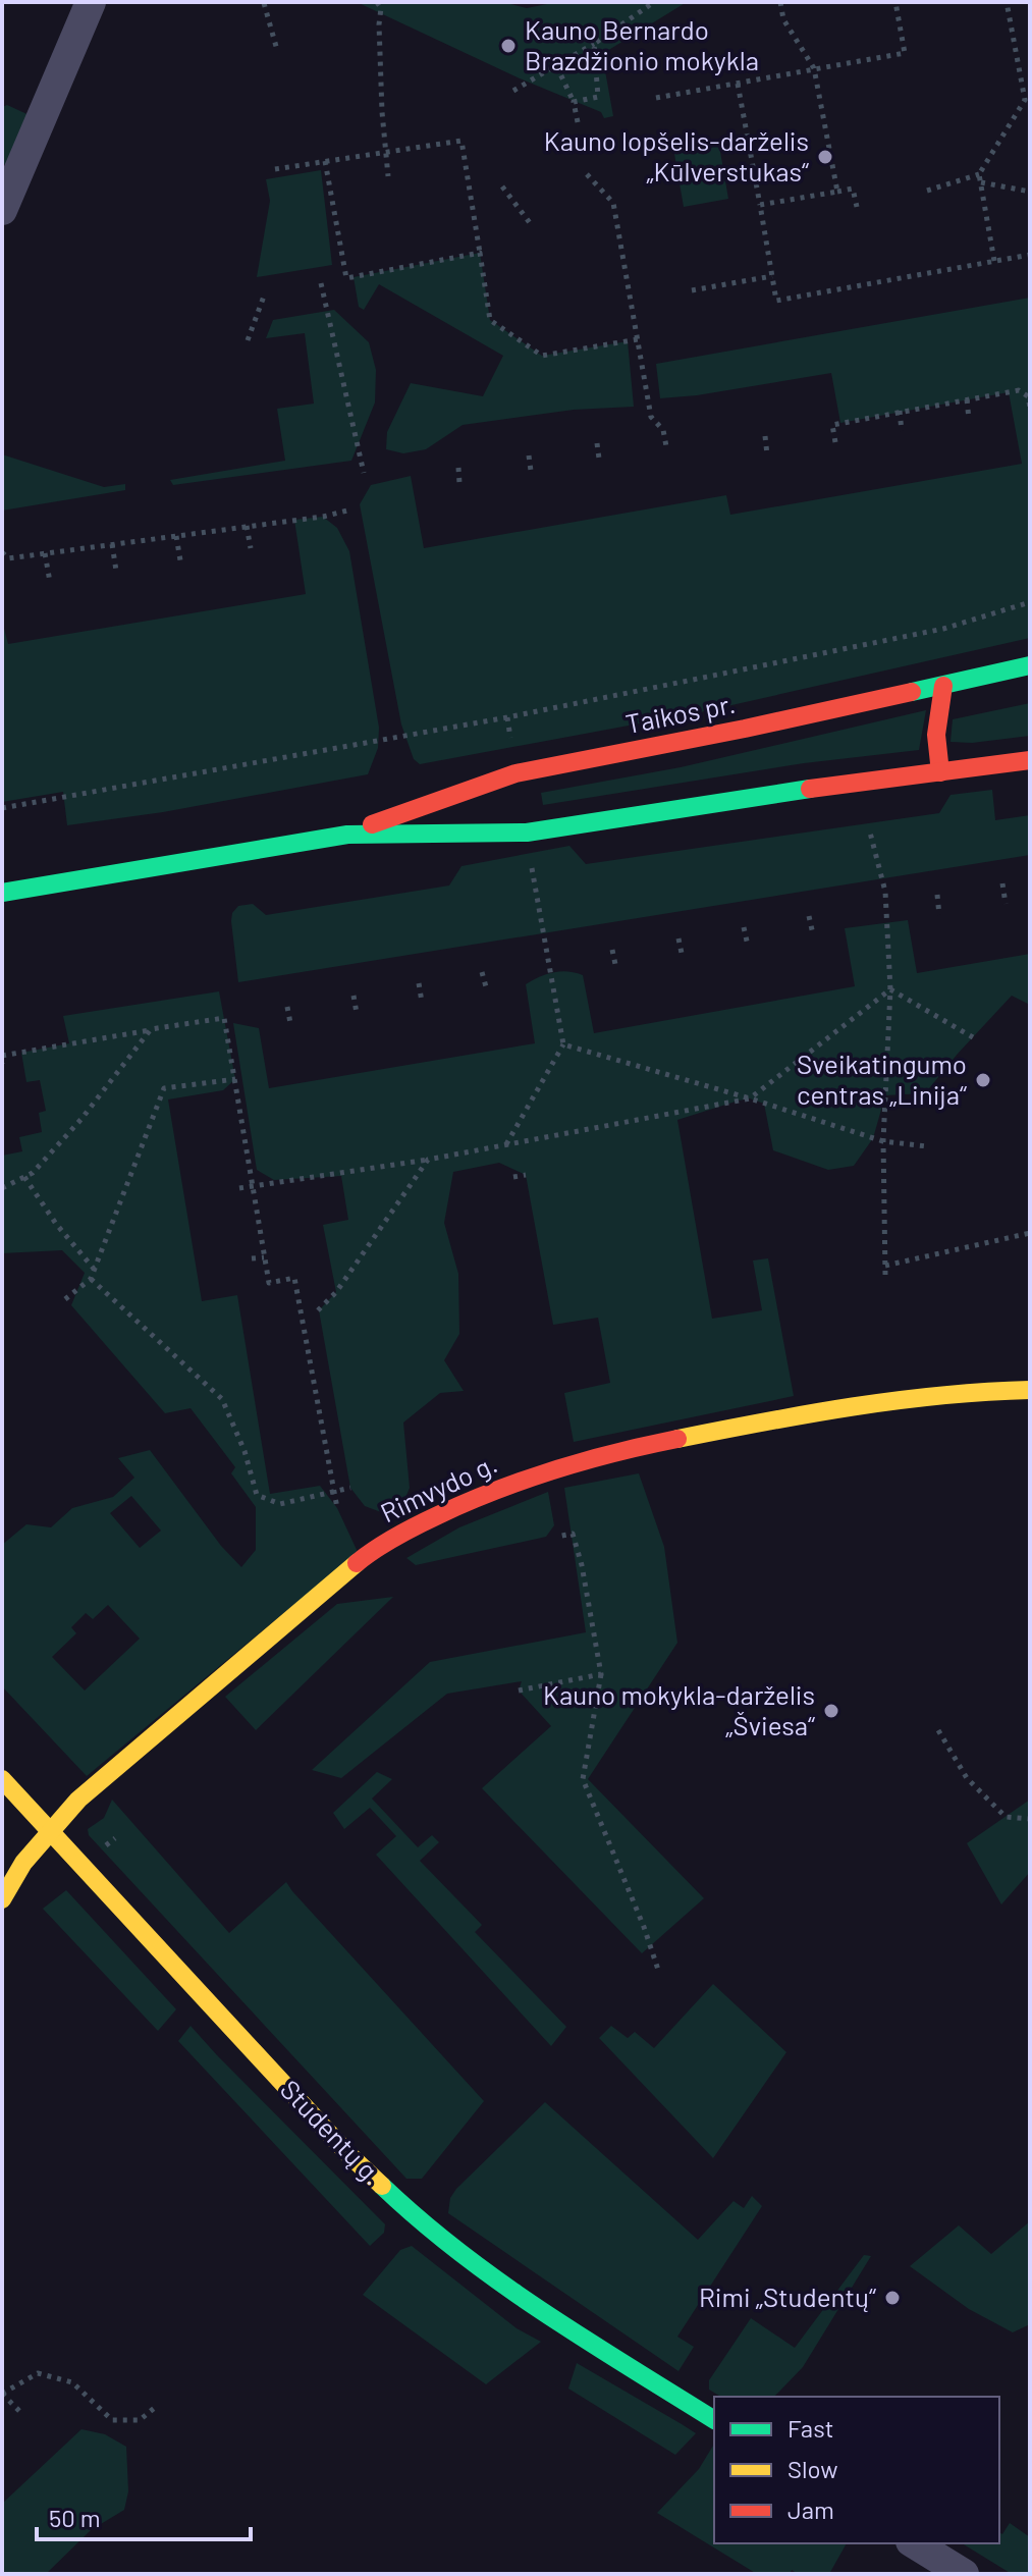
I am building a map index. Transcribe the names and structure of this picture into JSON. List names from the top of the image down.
{
  "streets": {
    "street": ["Taikos pr.", "Rimvydo g.", "Studentų g."]
  },
  "crossings": [
    ["Rimvydo g.", "Studentų g."]
  ],
  "places": [
    "Kauno Bernardo Brazdžionio mokykla",
    "Kauno lopšelis-darželis „Kūlverstukas“",
    "Sveikatingumo centras „Linija“",
    "Kauno mokykla-darželis „Šviesa“",
    "Rimi „Studentų“"
  ],
  "legend": ["Fast", "Slow", "Jam"],
  "scale_bar": "50 m"
}
